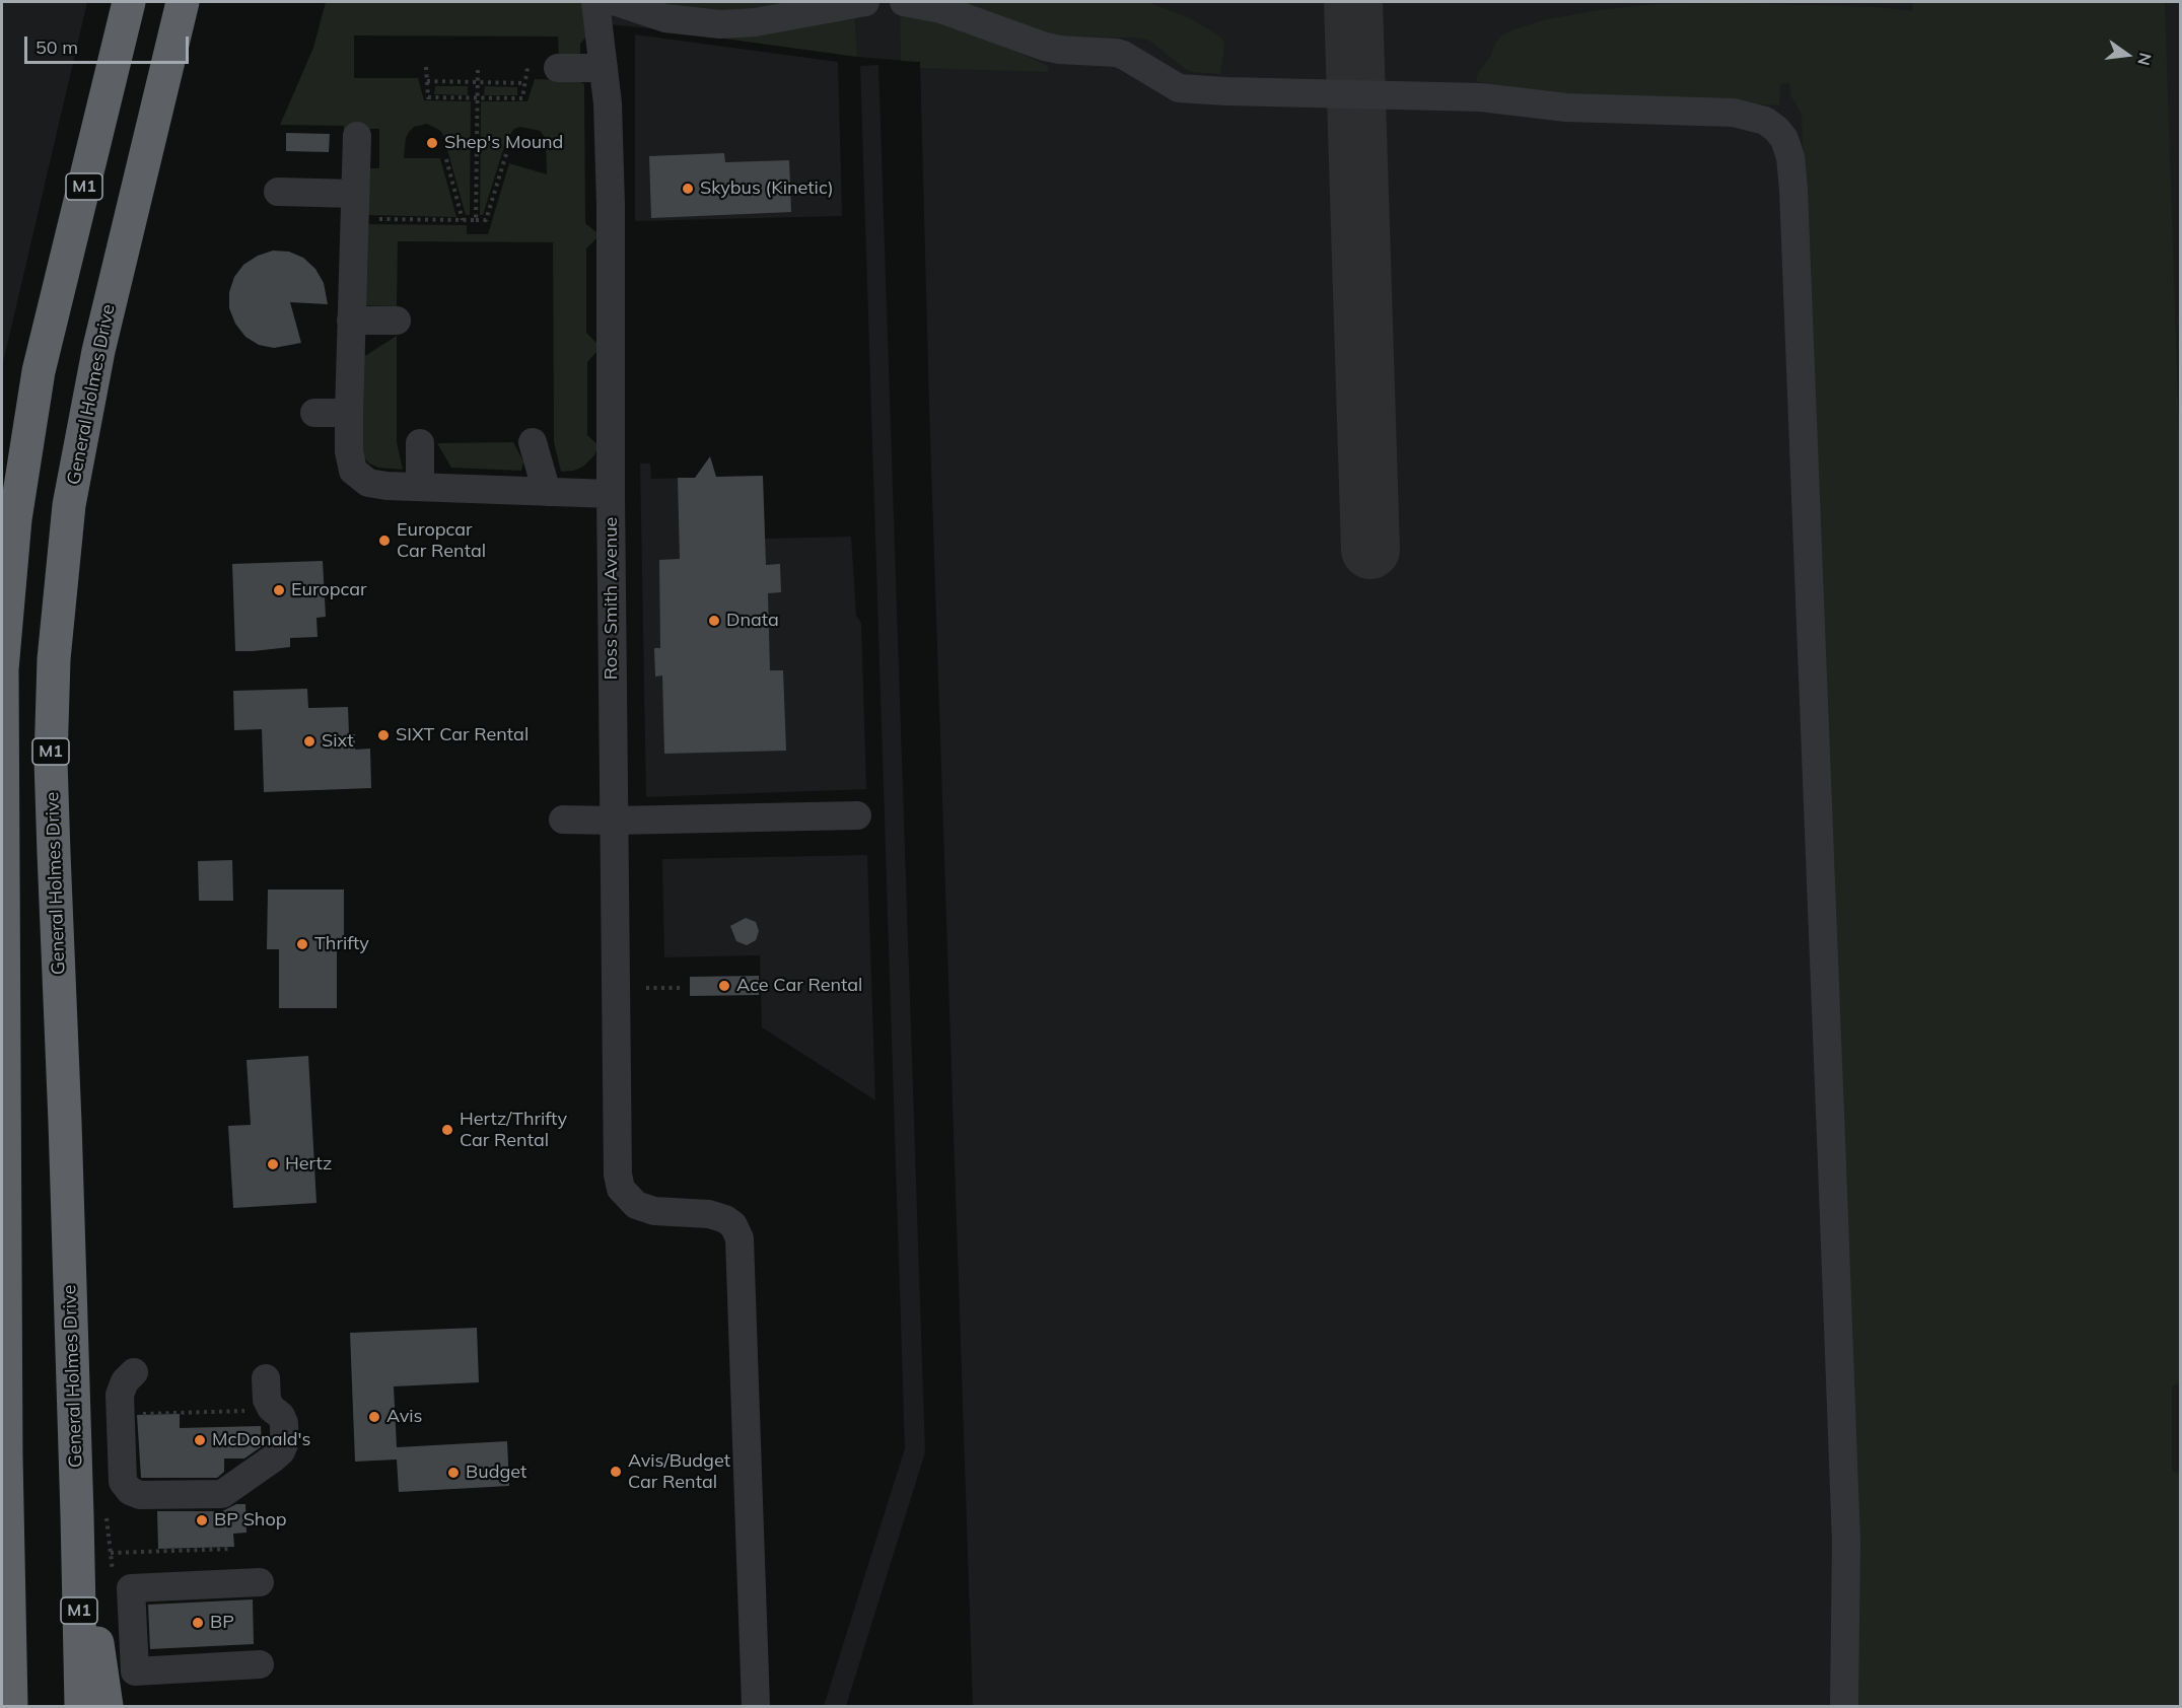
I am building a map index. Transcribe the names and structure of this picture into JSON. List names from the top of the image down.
{
  "streets": {
    "highway": ["M1", "General Holmes Drive"],
    "lane": ["Ross Smith Avenue"]
  },
  "places": [
    "Shep's Mound",
    "Skybus (Kinetic)",
    "Europcar Car Rental",
    "Europcar",
    "Dnata",
    "SIXT Car Rental",
    "Sixt",
    "Thrifty",
    "Ace Car Rental",
    "Hertz/Thrifty Car Rental",
    "Hertz",
    "Avis",
    "McDonald's",
    "Avis/Budget Car Rental",
    "Budget",
    "BP Shop",
    "BP"
  ],
  "scale_bar": "50 m",
  "north": "right"
}
